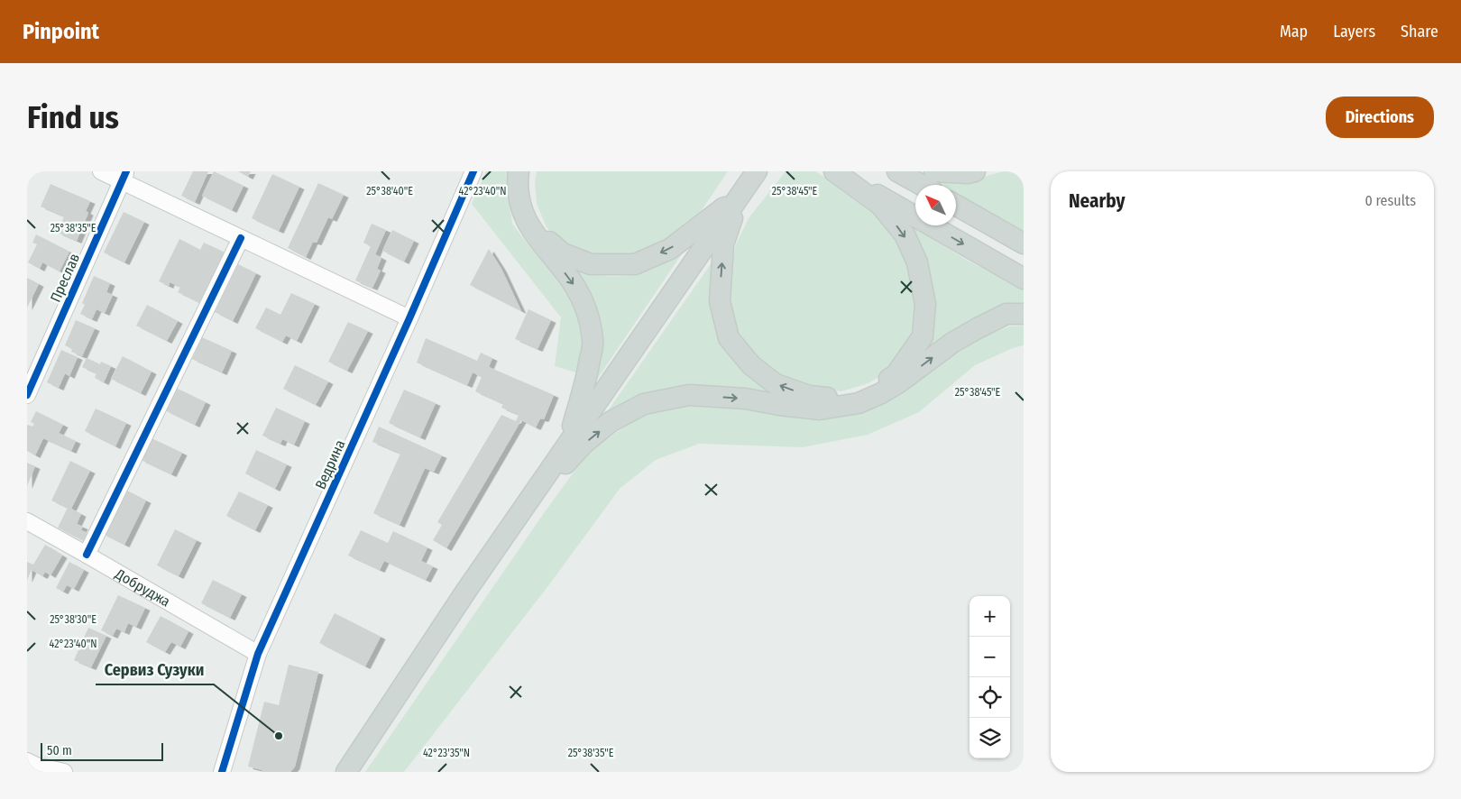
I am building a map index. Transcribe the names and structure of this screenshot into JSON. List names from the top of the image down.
{
  "streets": {
    "street": ["Преслав", "Ведрина", "Добруджа"]
  },
  "crossings": [
    ["Ведрина", "Добруджа"]
  ],
  "places": ["Сервиз Сузуки"],
  "scale_bar": "50 m",
  "north": "top left",
  "page": {
    "header": "Pinpoint",
    "nav": ["Map", "Layers", "Share"],
    "buttons": "Directions",
    "title": "Find us",
    "heading": ["Nearby", "0 results"],
    "map_buttons": ["+", "−"],
    "scale": "50 m"
  },
  "coordinates": [
    "25°38'40\"E",
    "25°38'45\"E",
    "42°23'40\"N",
    "25°38'35\"E",
    "25°38'30\"E",
    "42°23'35\"N"
  ]
}
